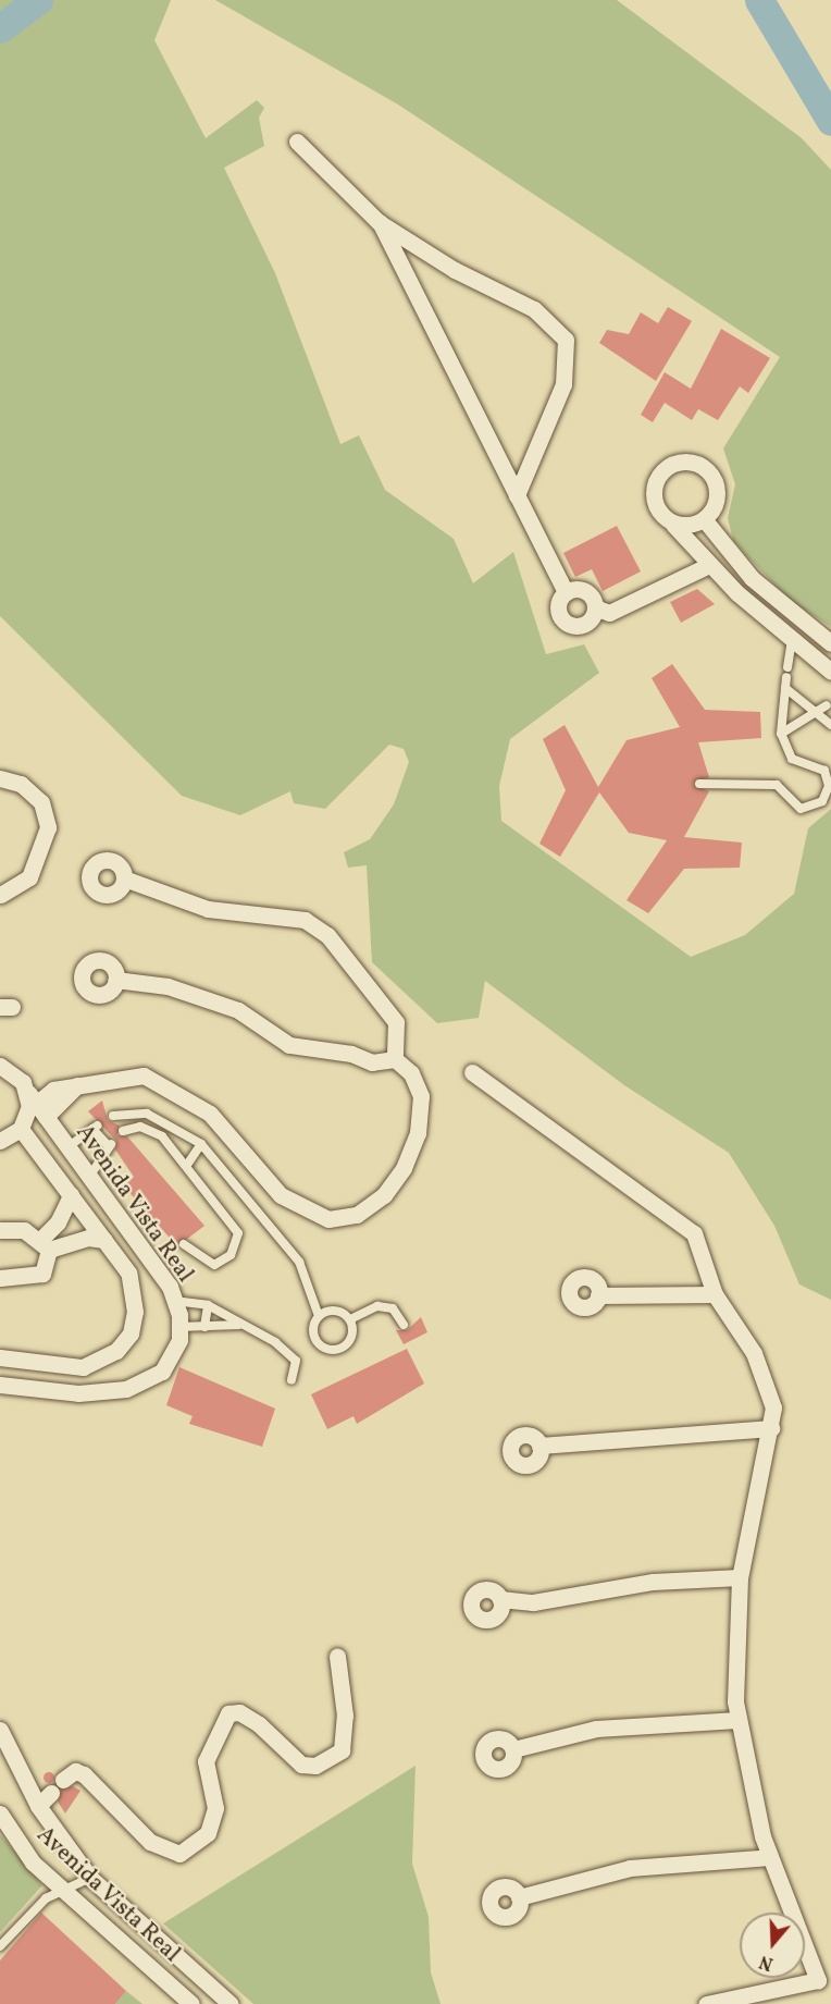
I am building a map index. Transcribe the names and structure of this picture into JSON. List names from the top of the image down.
{
  "streets": {
    "street": ["Avenida Vista Real"]
  },
  "north": "bottom"
}
